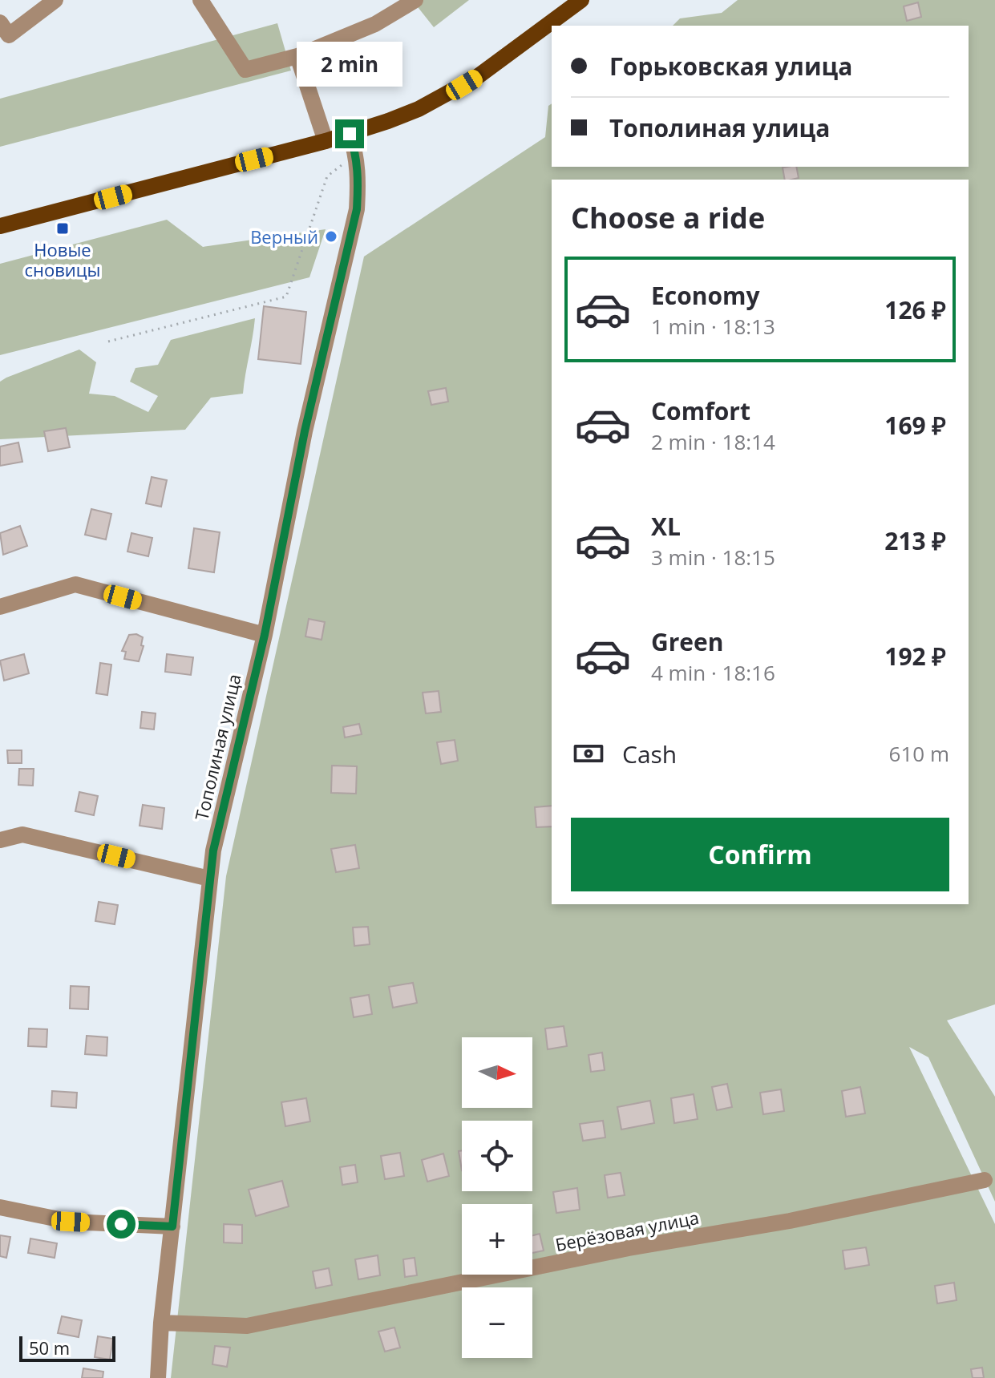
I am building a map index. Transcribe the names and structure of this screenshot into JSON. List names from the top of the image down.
{
  "streets": {
    "street": ["Тополиная улица", "Берёзовая улица"]
  },
  "crossings": [
    ["Тополиная улица", "Берёзовая улица"]
  ],
  "places": {
    "transit": ["Новые сновицы"],
    "other": ["Верный"]
  },
  "scale_bar": "50 m",
  "north": "right",
  "page": {
    "banner": ["Горьковская улица", "Тополиная улица"],
    "bubble": "2 min",
    "heading": "Choose a ride",
    "list": [
      {
        "name": "Economy",
        "note": "1 min · 18:13",
        "value": "126 ₽"
      },
      {
        "name": "Comfort",
        "note": "2 min · 18:14",
        "value": "169 ₽"
      },
      {
        "name": "XL",
        "note": "3 min · 18:15",
        "value": "213 ₽"
      },
      {
        "name": "Green",
        "note": "4 min · 18:16",
        "value": "192 ₽"
      }
    ],
    "pay": ["Cash", "610 m"],
    "buttons": "Confirm",
    "map_buttons": ["+", "−"],
    "scale": "50 m"
  }
}
